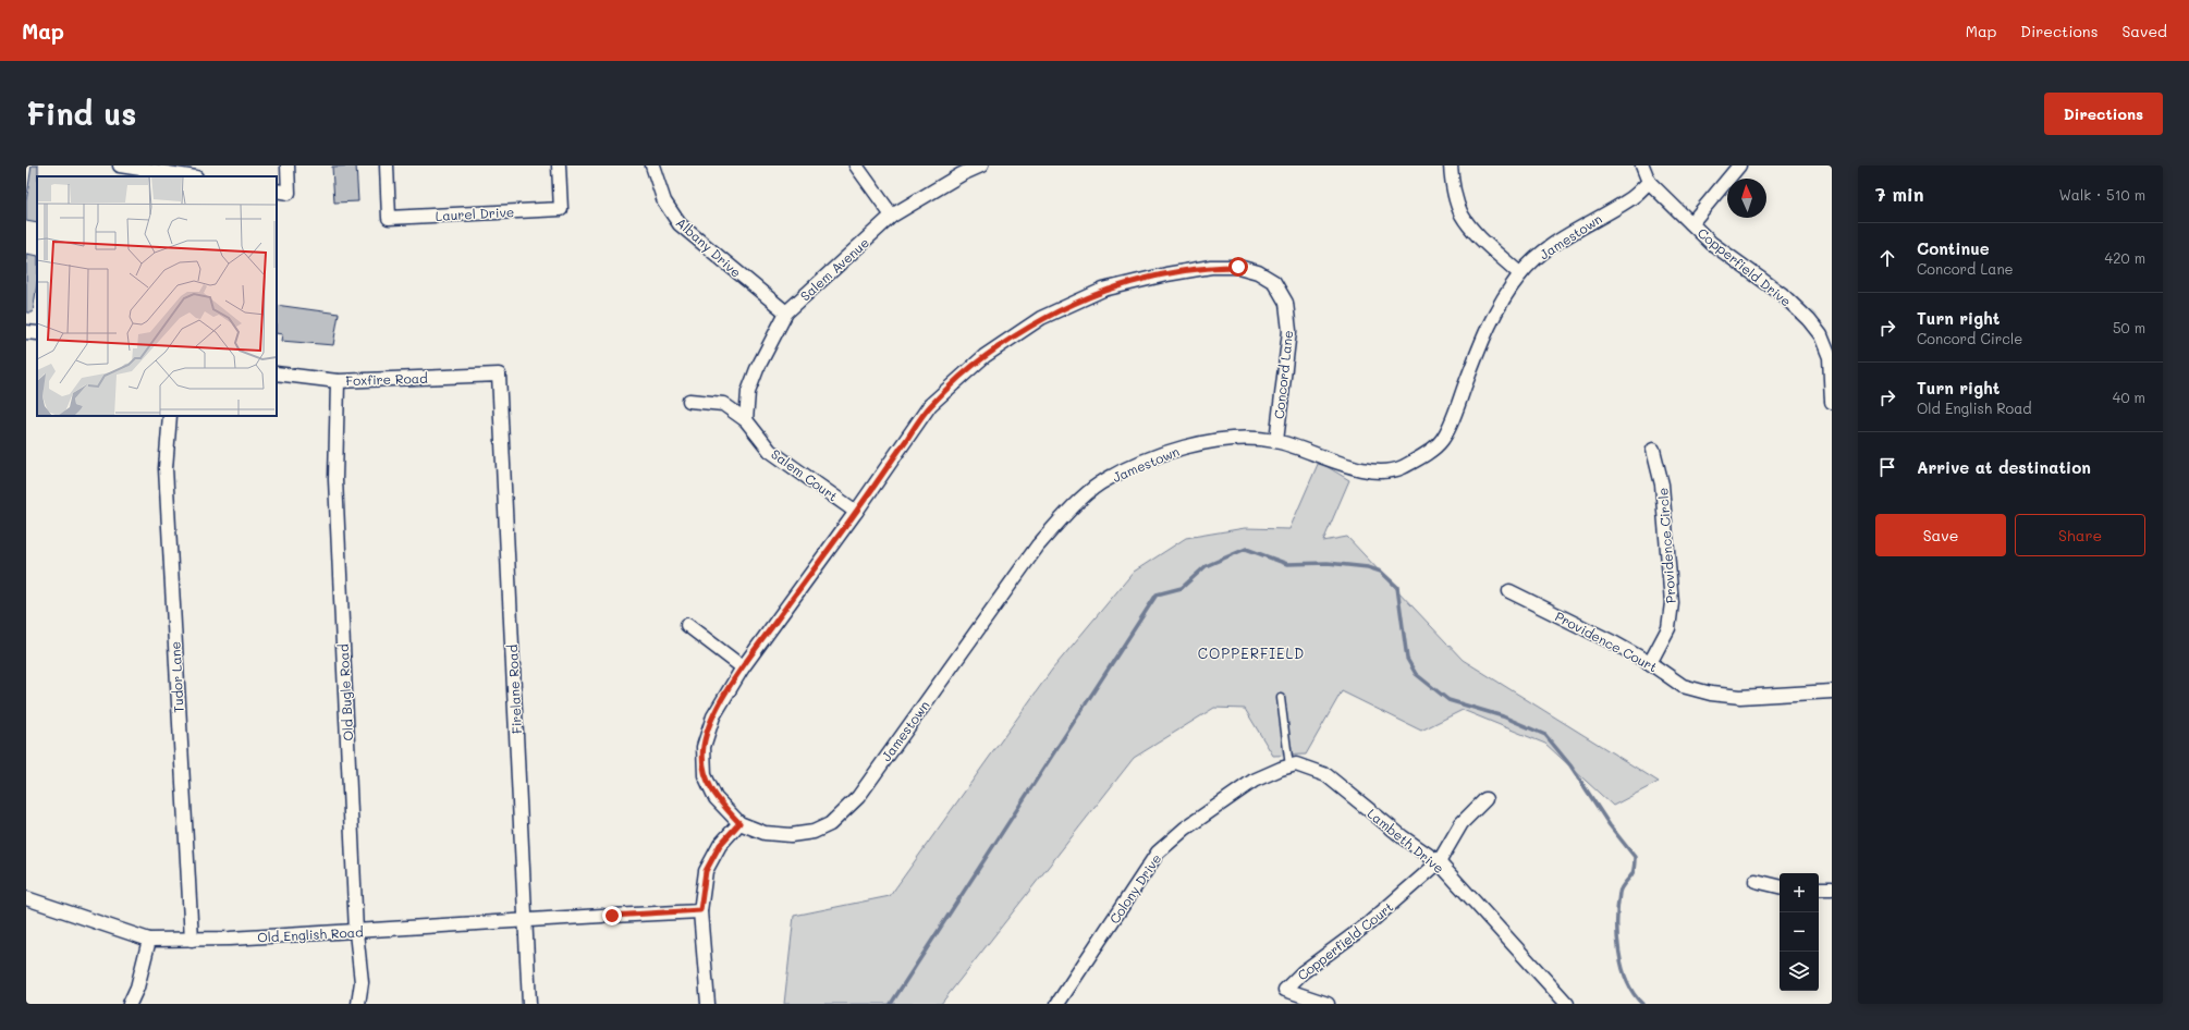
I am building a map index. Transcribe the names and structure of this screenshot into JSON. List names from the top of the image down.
{
  "streets": {
    "street": [
      "Laurel Drive",
      "Jamestown",
      "Albany Drive",
      "Copperfield Drive",
      "Salem Avenue",
      "Concord Lane",
      "Foxfire Road",
      "Salem Court",
      "Providence Circle",
      "Providence Court",
      "Tudor Lane",
      "Firelane Road",
      "Old Bugle Road",
      "Lambeth Drive",
      "Colony Drive",
      "Old English Road",
      "Copperfield Court"
    ]
  },
  "crossings": [
    ["Jamestown", "Copperfield Drive"],
    ["Jamestown", "Concord Lane"],
    ["Albany Drive", "Salem Avenue"],
    ["Salem Avenue", "Salem Court"],
    ["Concord Lane", "Salem Court"],
    ["Foxfire Road", "Firelane Road"],
    ["Foxfire Road", "Old Bugle Road"],
    ["Providence Circle", "Providence Court"],
    ["Tudor Lane", "Old English Road"],
    ["Firelane Road", "Old English Road"],
    ["Old Bugle Road", "Old English Road"],
    ["Lambeth Drive", "Colony Drive"],
    ["Lambeth Drive", "Copperfield Court"]
  ],
  "districts": ["COPPERFIELD"],
  "north": "top",
  "page": {
    "header": "Map",
    "nav": ["Map", "Directions", "Saved"],
    "buttons": [
      "Directions",
      ["Save", "Share"]
    ],
    "title": "Find us",
    "heading": ["7 min", "Walk · 510 m"],
    "list": [
      ["Continue", "Concord Lane", "420 m"],
      ["Turn right", "Concord Circle", "50 m"],
      ["Turn right", "Old English Road", "40 m"],
      "Arrive at destination"
    ],
    "map_buttons": ["+", "−"]
  }
}
